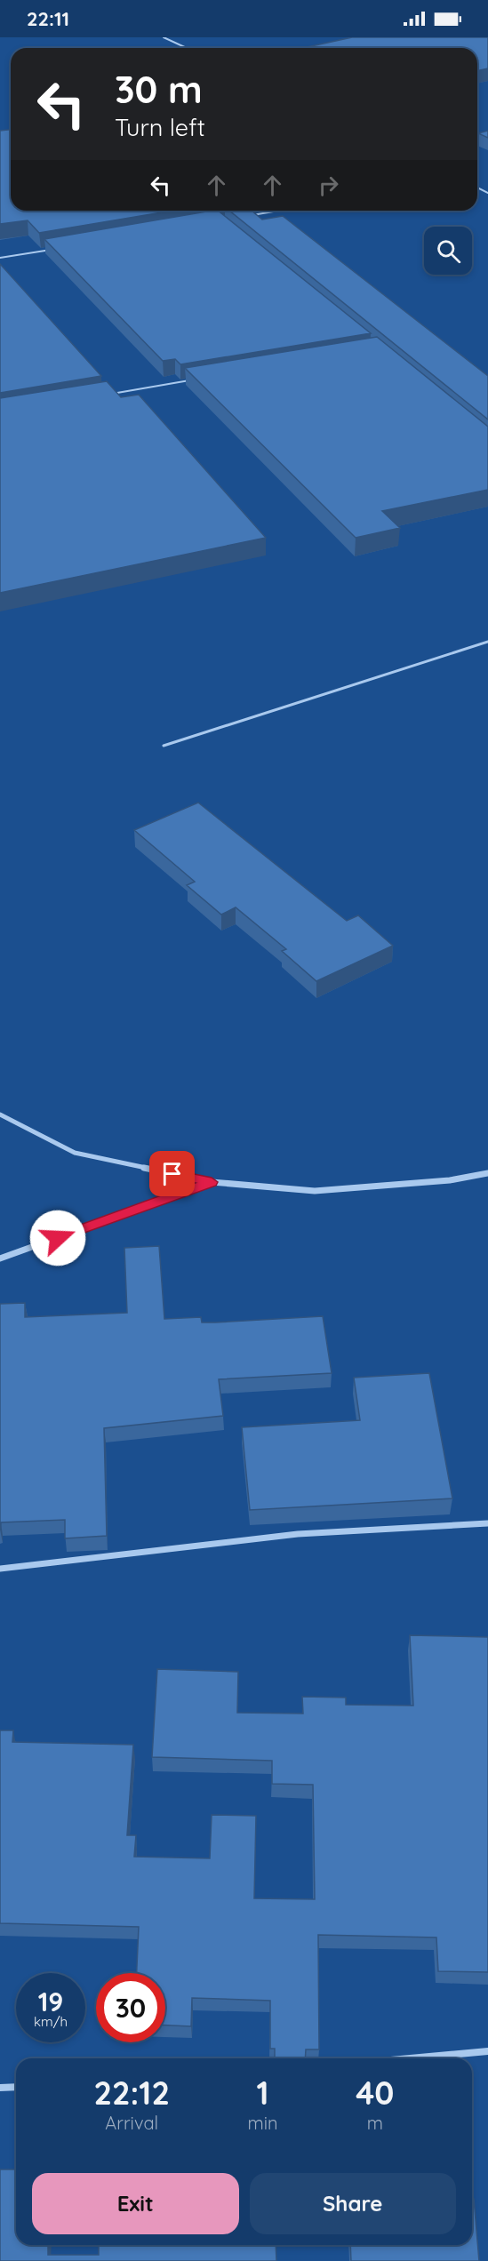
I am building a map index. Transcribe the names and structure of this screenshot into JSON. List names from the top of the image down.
{
  "page": {
    "status": "22:11",
    "turn": ["30 m", "Turn left"],
    "speed": "19 km/h",
    "limit": "30",
    "eta": [
      "22:12",
      "Arrival",
      "1",
      "min",
      "40",
      "m"
    ],
    "buttons": ["Exit", "Share"]
  }
}
